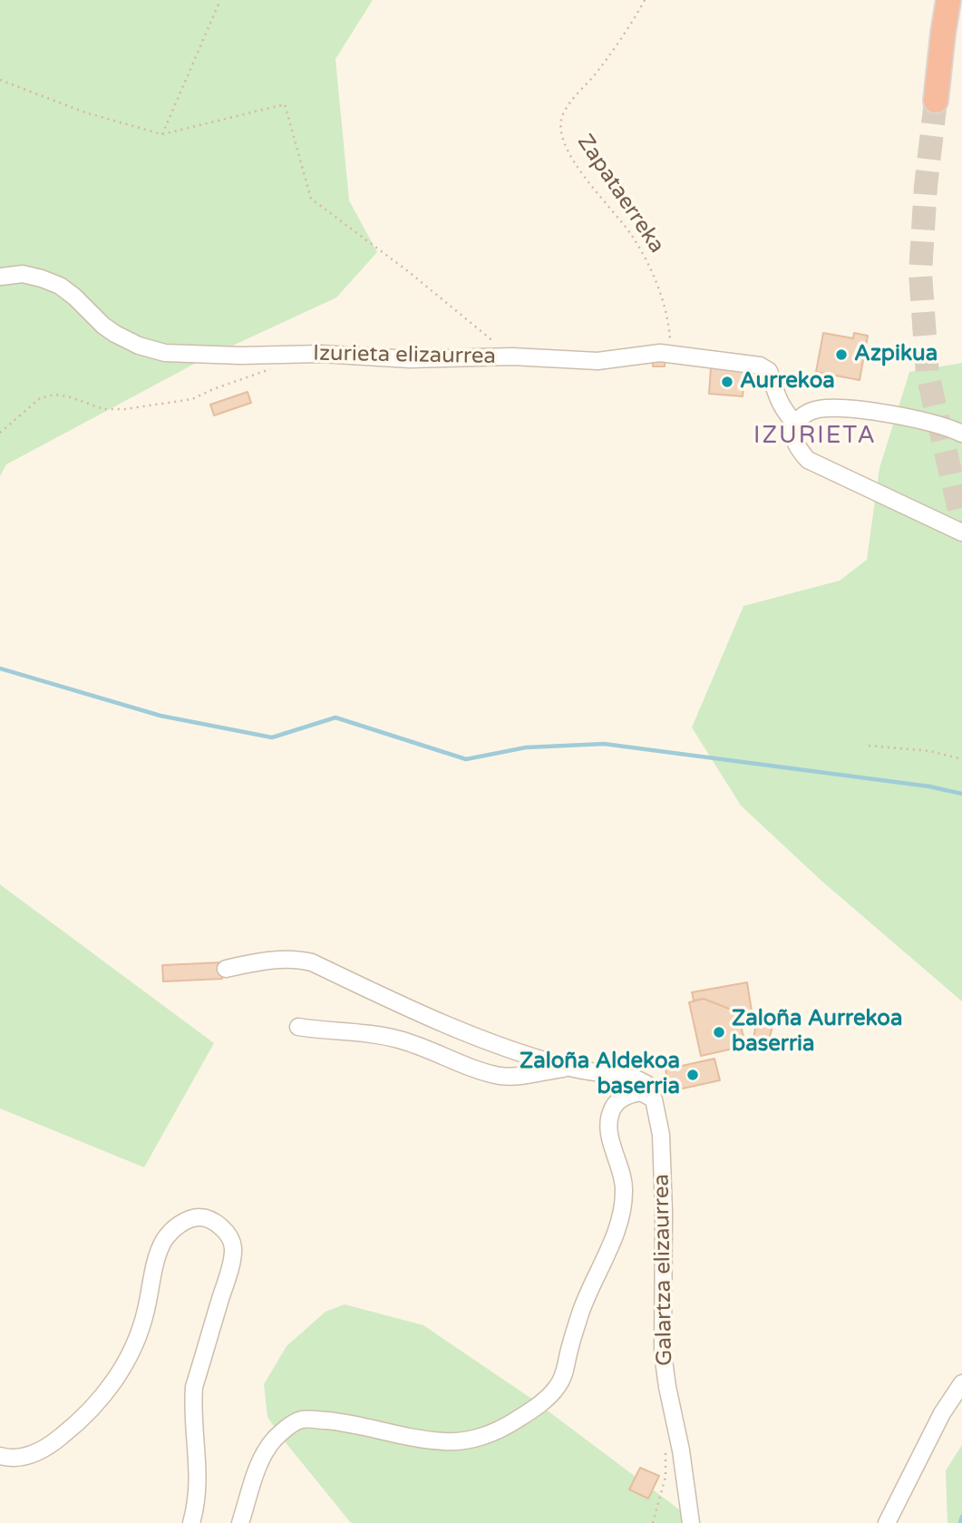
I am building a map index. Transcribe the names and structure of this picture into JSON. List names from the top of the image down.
{
  "streets": {
    "street": ["Izurieta elizaurrea", "Galartza elizaurrea"],
    "path": ["Zapataerreka"]
  },
  "crossings": [
    ["Zapataerreka", "Izurieta elizaurrea"]
  ],
  "districts": ["IZURIETA"],
  "places": [
    "Azpikua",
    "Aurrekoa",
    "Zaloña Aurrekoa baserria",
    "Zaloña Aldekoa baserria"
  ]
}
